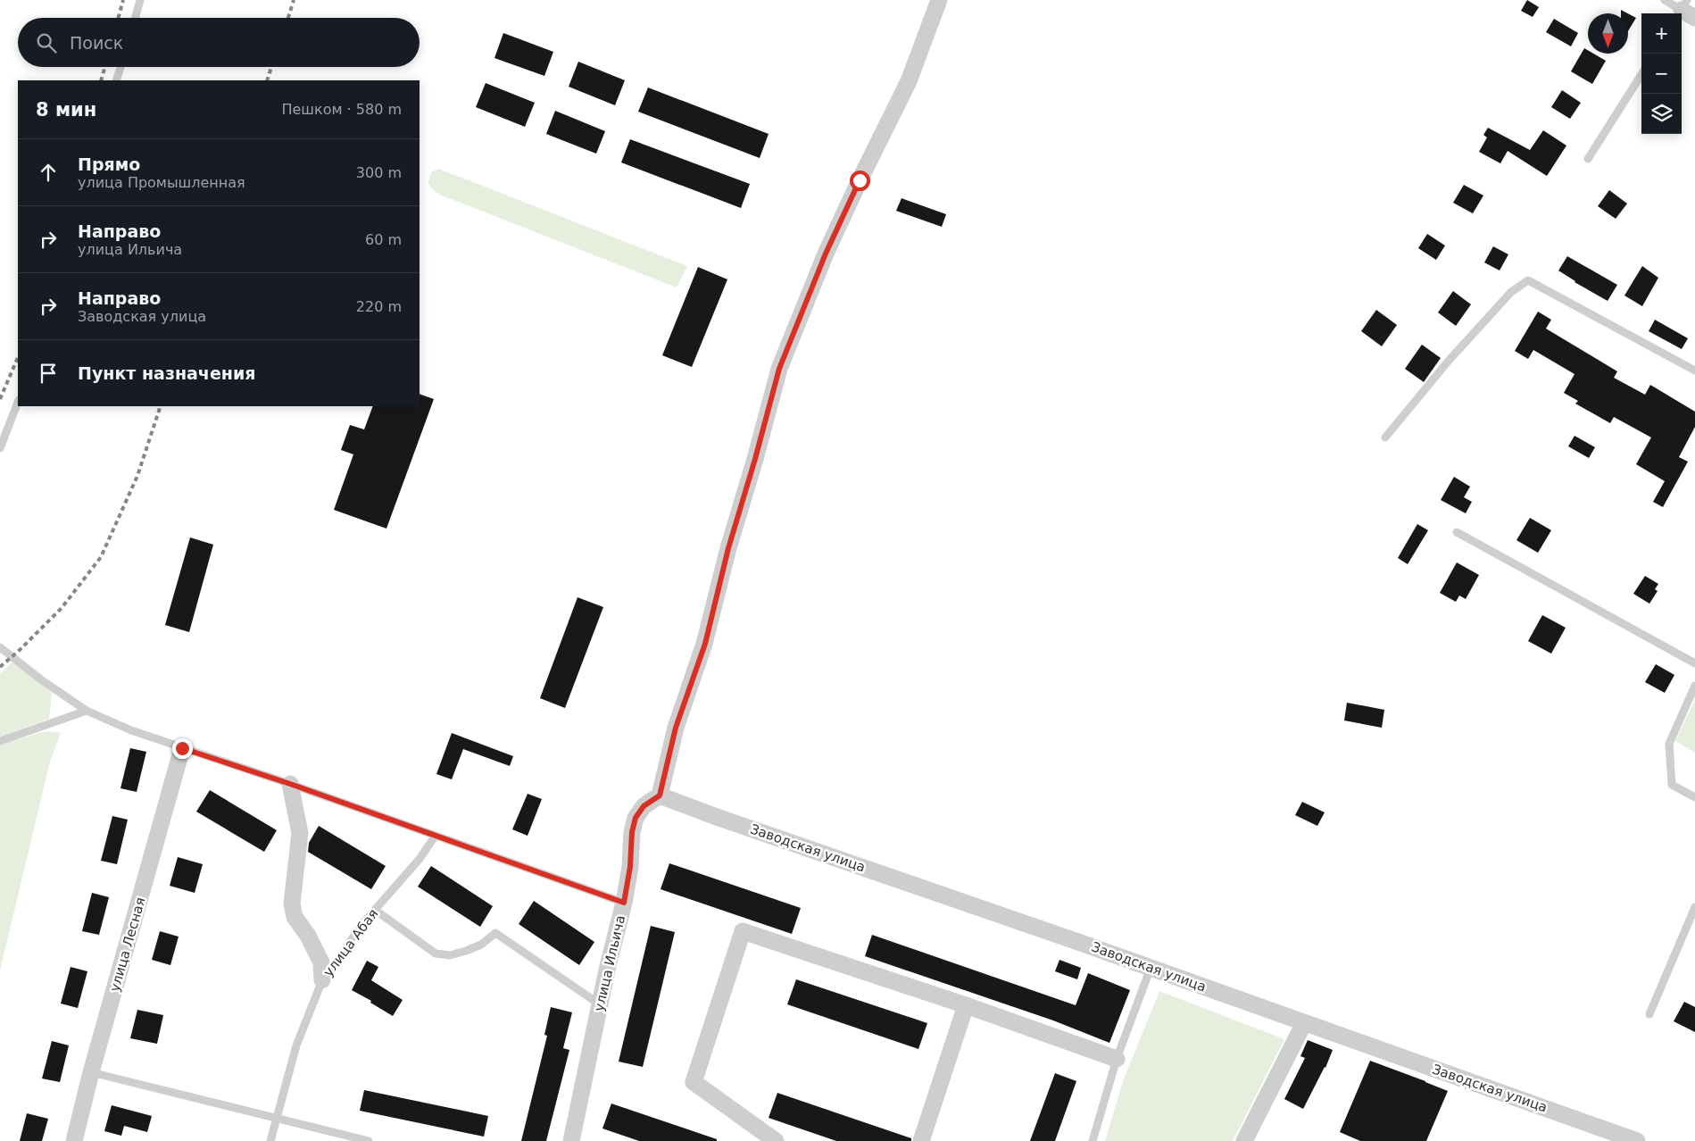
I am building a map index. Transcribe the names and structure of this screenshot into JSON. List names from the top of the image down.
{
  "streets": {
    "street": ["Заводская улица", "улица Лесная", "улица Ильича"],
    "lane": ["улица Абая"]
  },
  "crossings": [
    ["Заводская улица", "улица Ильича"]
  ],
  "north": "bottom",
  "page": {
    "map_buttons": ["+", "−"],
    "search": "Поиск",
    "heading": ["8 мин", "Пешком · 580 m"],
    "list": [
      ["Прямо", "улица Промышленная", "300 m"],
      ["Направо", "улица Ильича", "60 m"],
      ["Направо", "Заводская улица", "220 m"],
      "Пункт назначения"
    ]
  }
}
